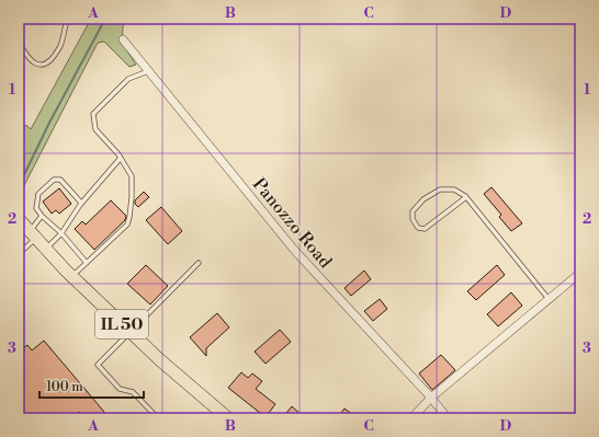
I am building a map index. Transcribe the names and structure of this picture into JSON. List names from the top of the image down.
{
  "streets": {
    "main road": ["IL 50"],
    "street": ["Panozzo Road"]
  },
  "scale_bar": "100 m",
  "grid": {
    "columns": [
      "A",
      "B",
      "C",
      "D"
    ],
    "rows": ["1", "2", "3"]
  }
}
